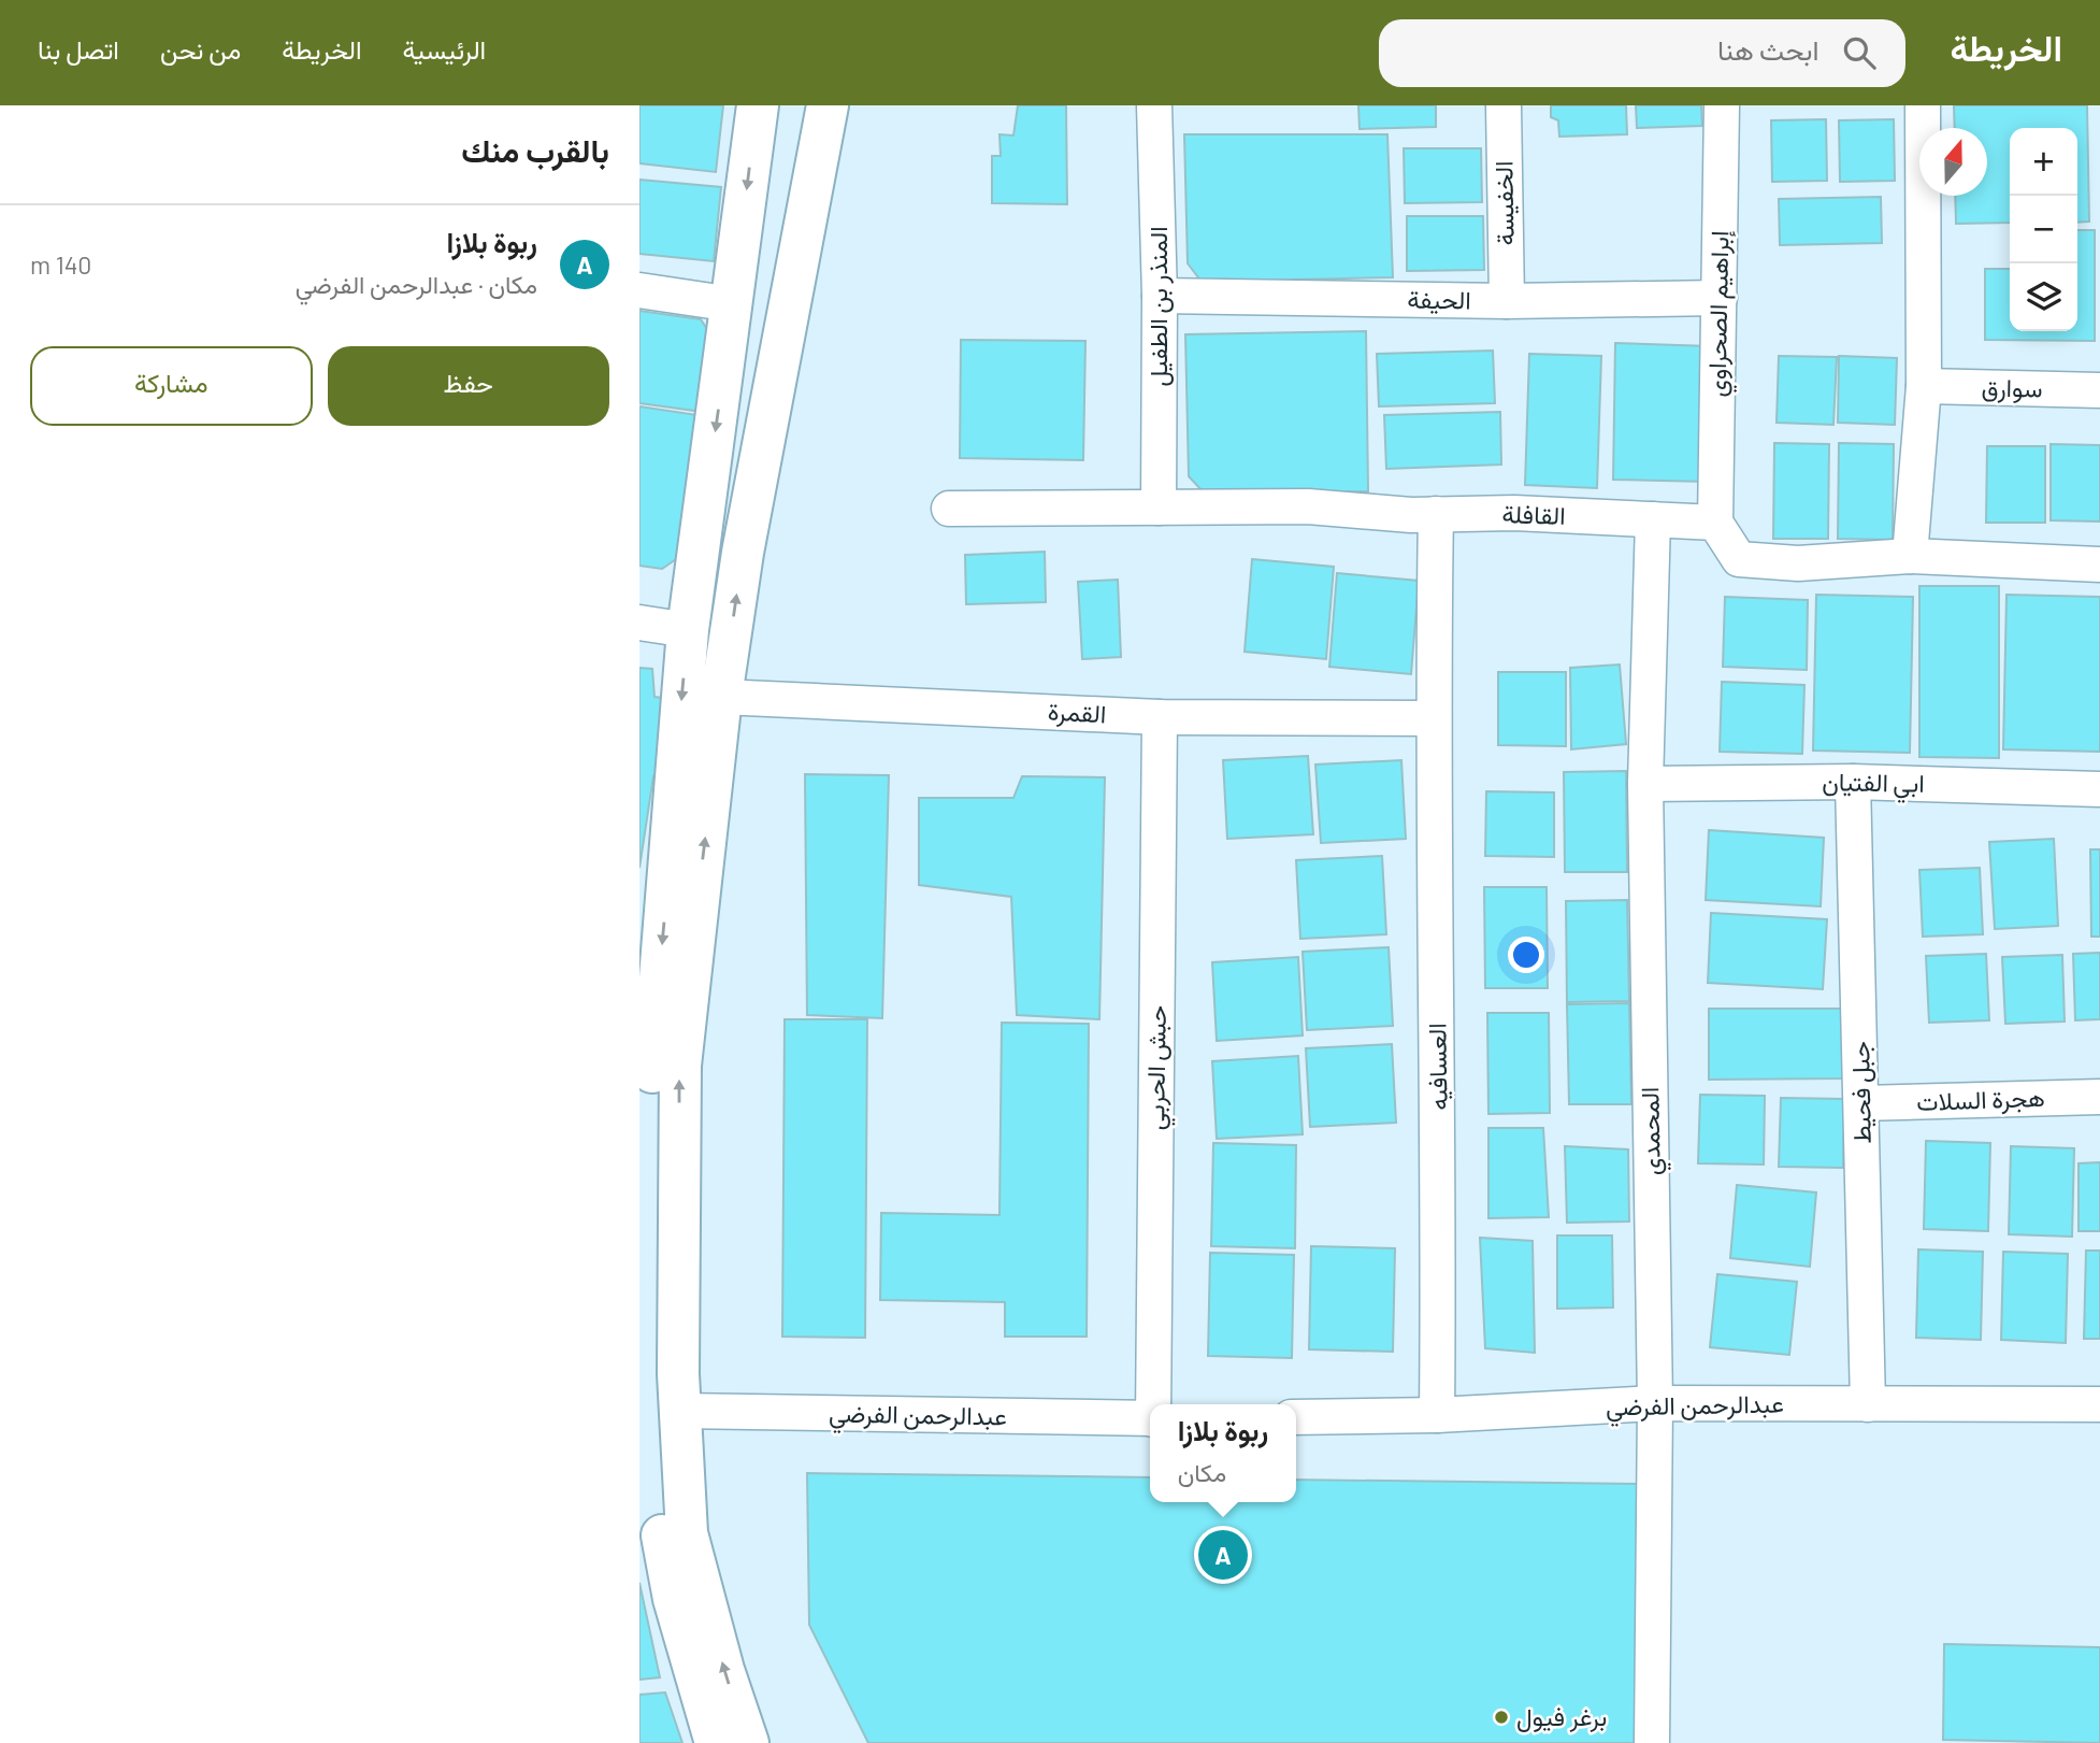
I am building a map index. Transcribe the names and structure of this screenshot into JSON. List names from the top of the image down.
{
  "streets": {
    "street": [
      "الخفيسة",
      "الحيفة",
      "المنذر بن الطفيل",
      "إبراهيم الصحراوي",
      "سوارق",
      "القافلة",
      "القمرة",
      "ابي الفتيان",
      "العسافيه",
      "حبش الحربي",
      "جبل فحيط",
      "هجرة السلات",
      "المحمدي",
      "عبدالرحمن الفرضي"
    ]
  },
  "crossings": [
    ["الخفيسة", "الحيفة"],
    ["الحيفة", "المنذر بن الطفيل"],
    ["الحيفة", "إبراهيم الصحراوي"],
    ["المنذر بن الطفيل", "القافلة"],
    ["إبراهيم الصحراوي", "القافلة"],
    ["القافلة", "العسافيه"],
    ["القافلة", "المحمدي"],
    ["القمرة", "العسافيه"],
    ["القمرة", "حبش الحربي"],
    ["ابي الفتيان", "جبل فحيط"],
    ["ابي الفتيان", "المحمدي"],
    ["العسافيه", "عبدالرحمن الفرضي"],
    ["جبل فحيط", "هجرة السلات"],
    ["جبل فحيط", "عبدالرحمن الفرضي"],
    ["المحمدي", "عبدالرحمن الفرضي"]
  ],
  "places": ["برغر فيول"],
  "north": "top",
  "page": {
    "header": "الخريطة",
    "search": "ابحث هنا",
    "nav": [
      "الرئيسية",
      "الخريطة",
      "من نحن",
      "اتصل بنا"
    ],
    "heading": "بالقرب منك",
    "map_buttons": ["+", "−"],
    "list": [
      {
        "mark": "A",
        "name": "ربوة بلازا",
        "note": "مكان · عبدالرحمن الفرضي",
        "value": "140 m"
      }
    ],
    "buttons": ["حفظ", "مشاركة"],
    "popup": ["ربوة بلازا", "مكان"],
    "pins": "A"
  }
}
